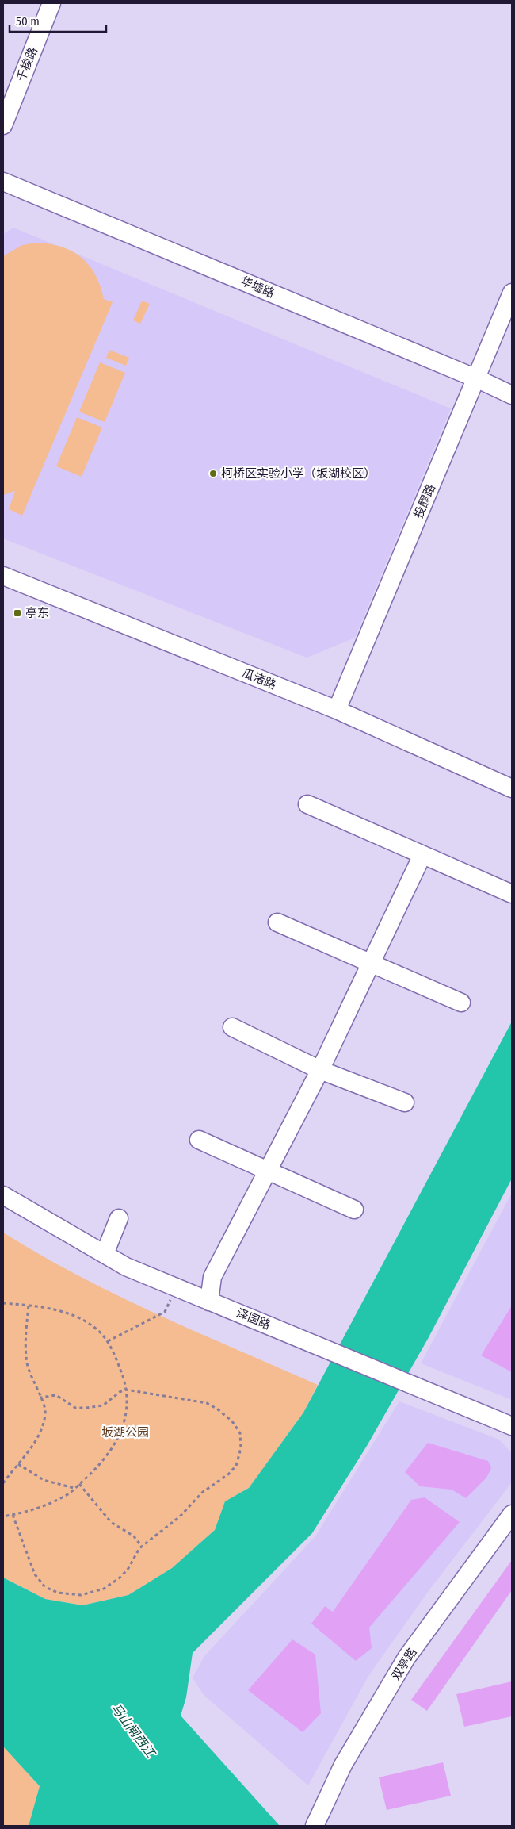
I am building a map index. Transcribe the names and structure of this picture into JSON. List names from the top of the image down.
{
  "streets": {
    "street": [
      "千梭路",
      "华墟路",
      "投醪路",
      "瓜渚路",
      "泽国路",
      "双亭路"
    ]
  },
  "crossings": [
    ["华墟路", "投醪路"],
    ["投醪路", "瓜渚路"]
  ],
  "water": ["马山闸西江"],
  "parks": ["坂湖公园"],
  "places": {
    "other": ["柯桥区实验小学（坂湖校区）"],
    "transit": ["亭东"]
  },
  "scale_bar": "50 m"
}
